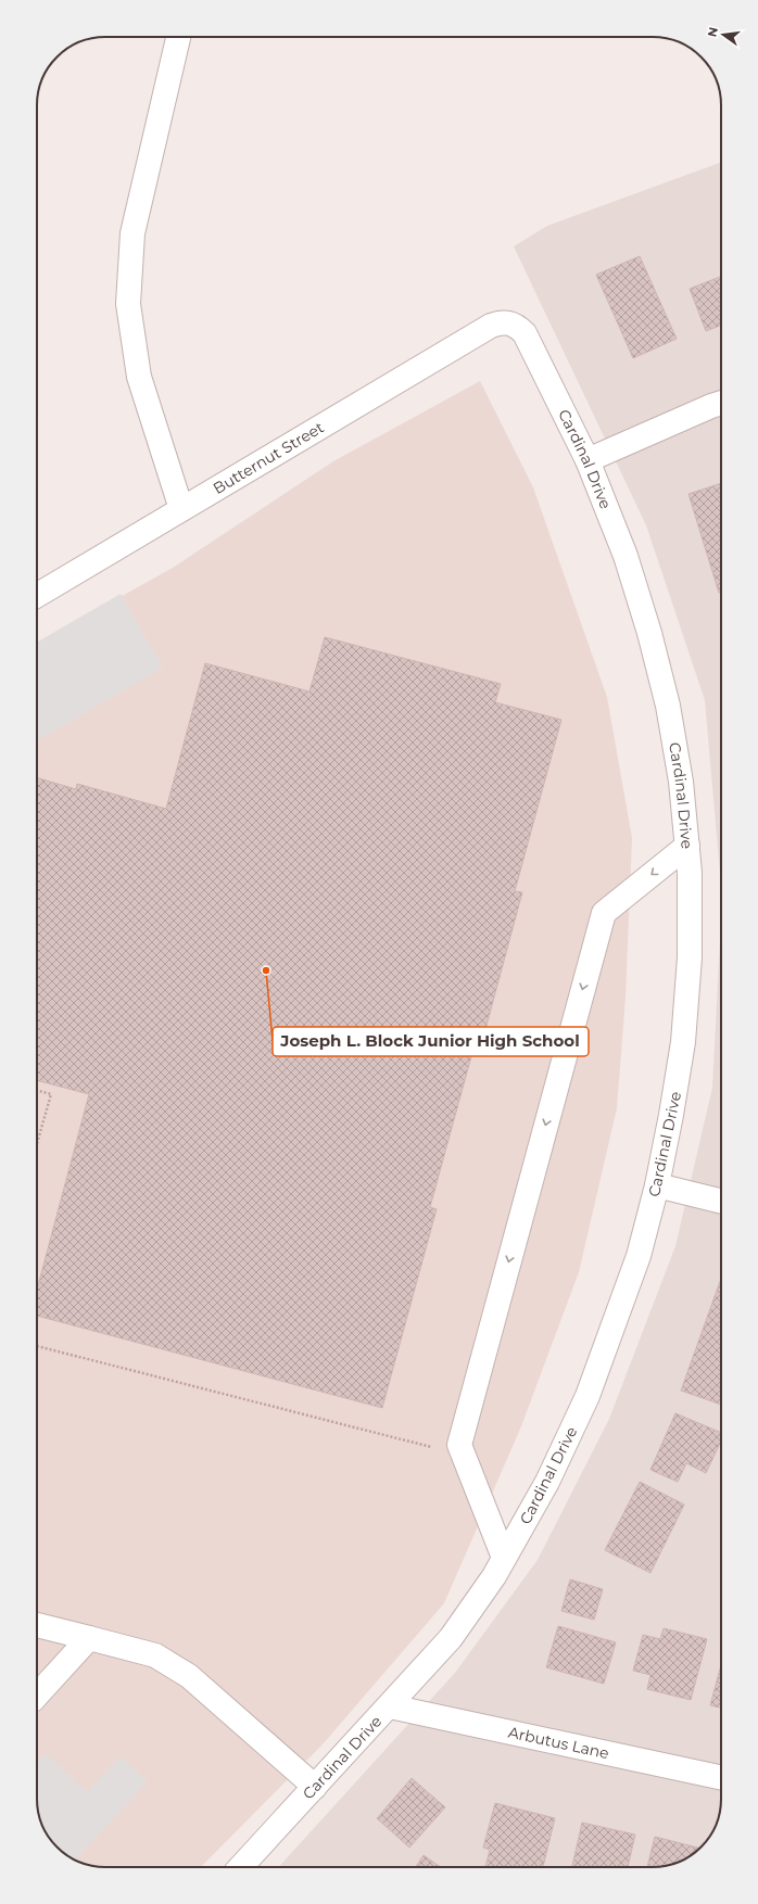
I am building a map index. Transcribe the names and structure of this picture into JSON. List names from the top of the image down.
{
  "streets": {
    "street": ["Butternut Street", "Cardinal Drive", "Arbutus Lane"]
  },
  "crossings": [
    ["Butternut Street", "Cardinal Drive"],
    ["Cardinal Drive", "Arbutus Lane"]
  ],
  "places": ["Joseph L. Block Junior High School"],
  "north": "left"
}
